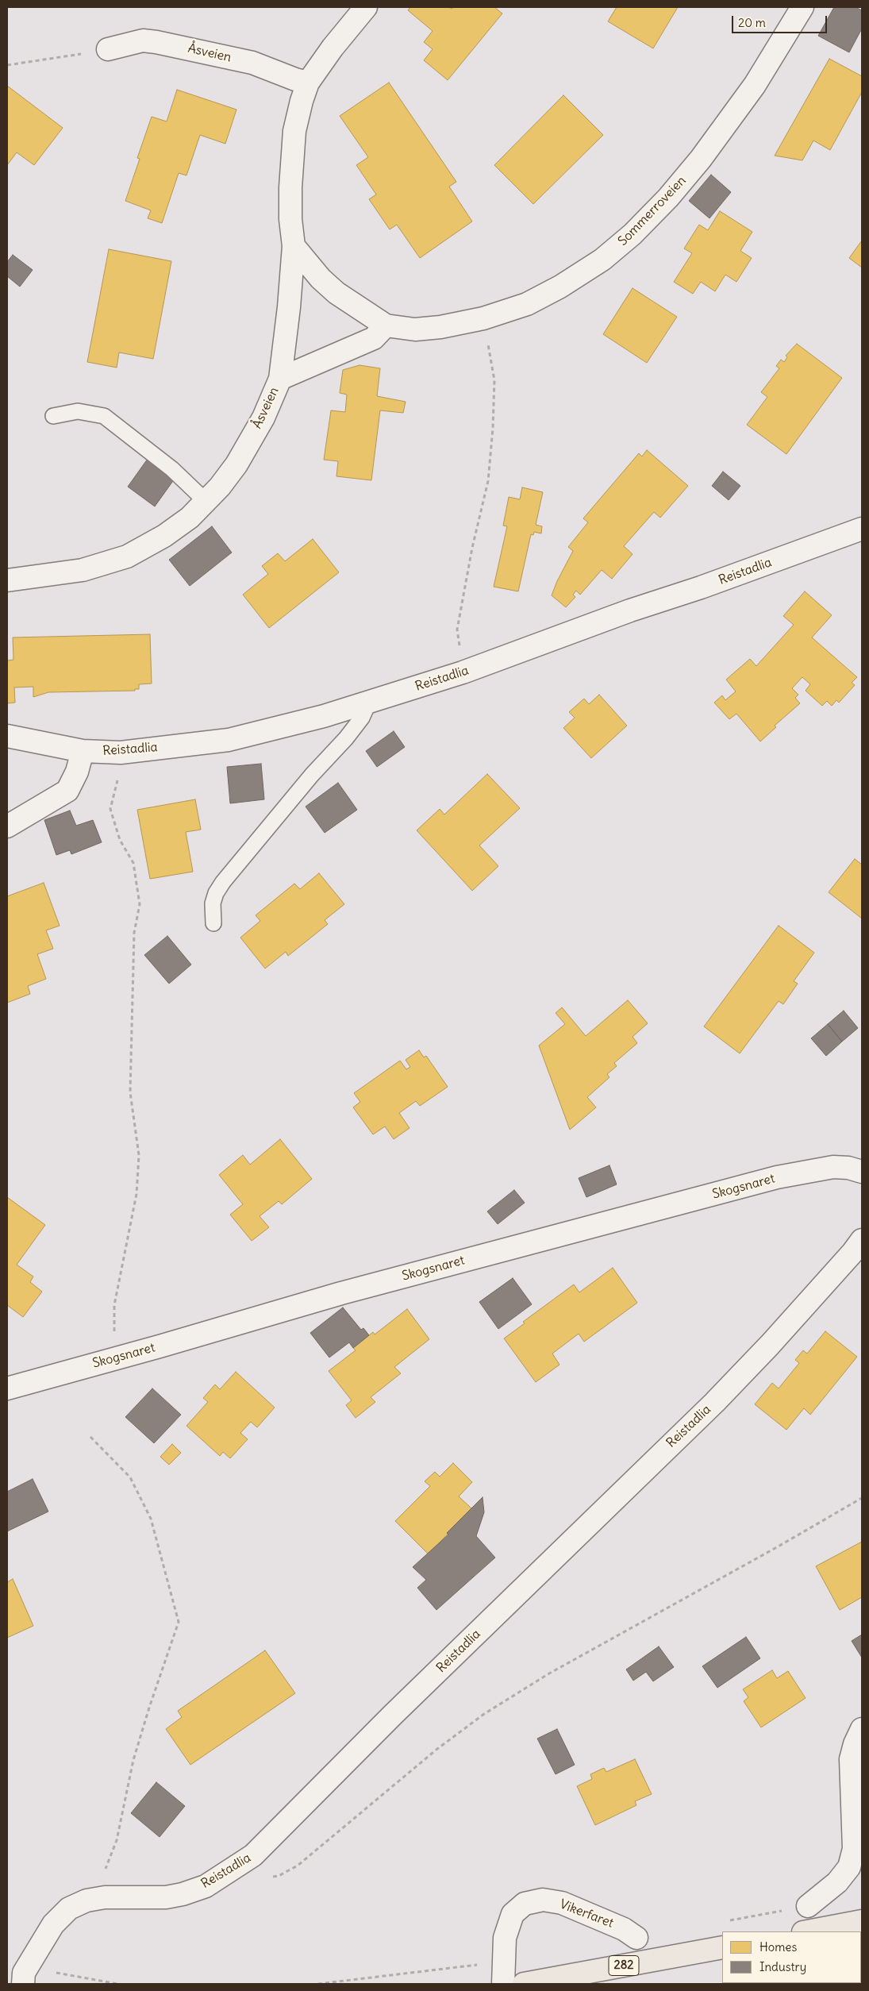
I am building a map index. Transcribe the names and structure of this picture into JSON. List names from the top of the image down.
{
  "streets": {
    "main road": ["282"],
    "street": [
      "Åsveien",
      "Sommerroveien",
      "Reistadlia",
      "Skogsnaret",
      "Vikerfaret"
    ]
  },
  "crossings": [
    ["Åsveien", "Sommerroveien"]
  ],
  "legend": ["Homes", "Industry"],
  "scale_bar": "20 m"
}
